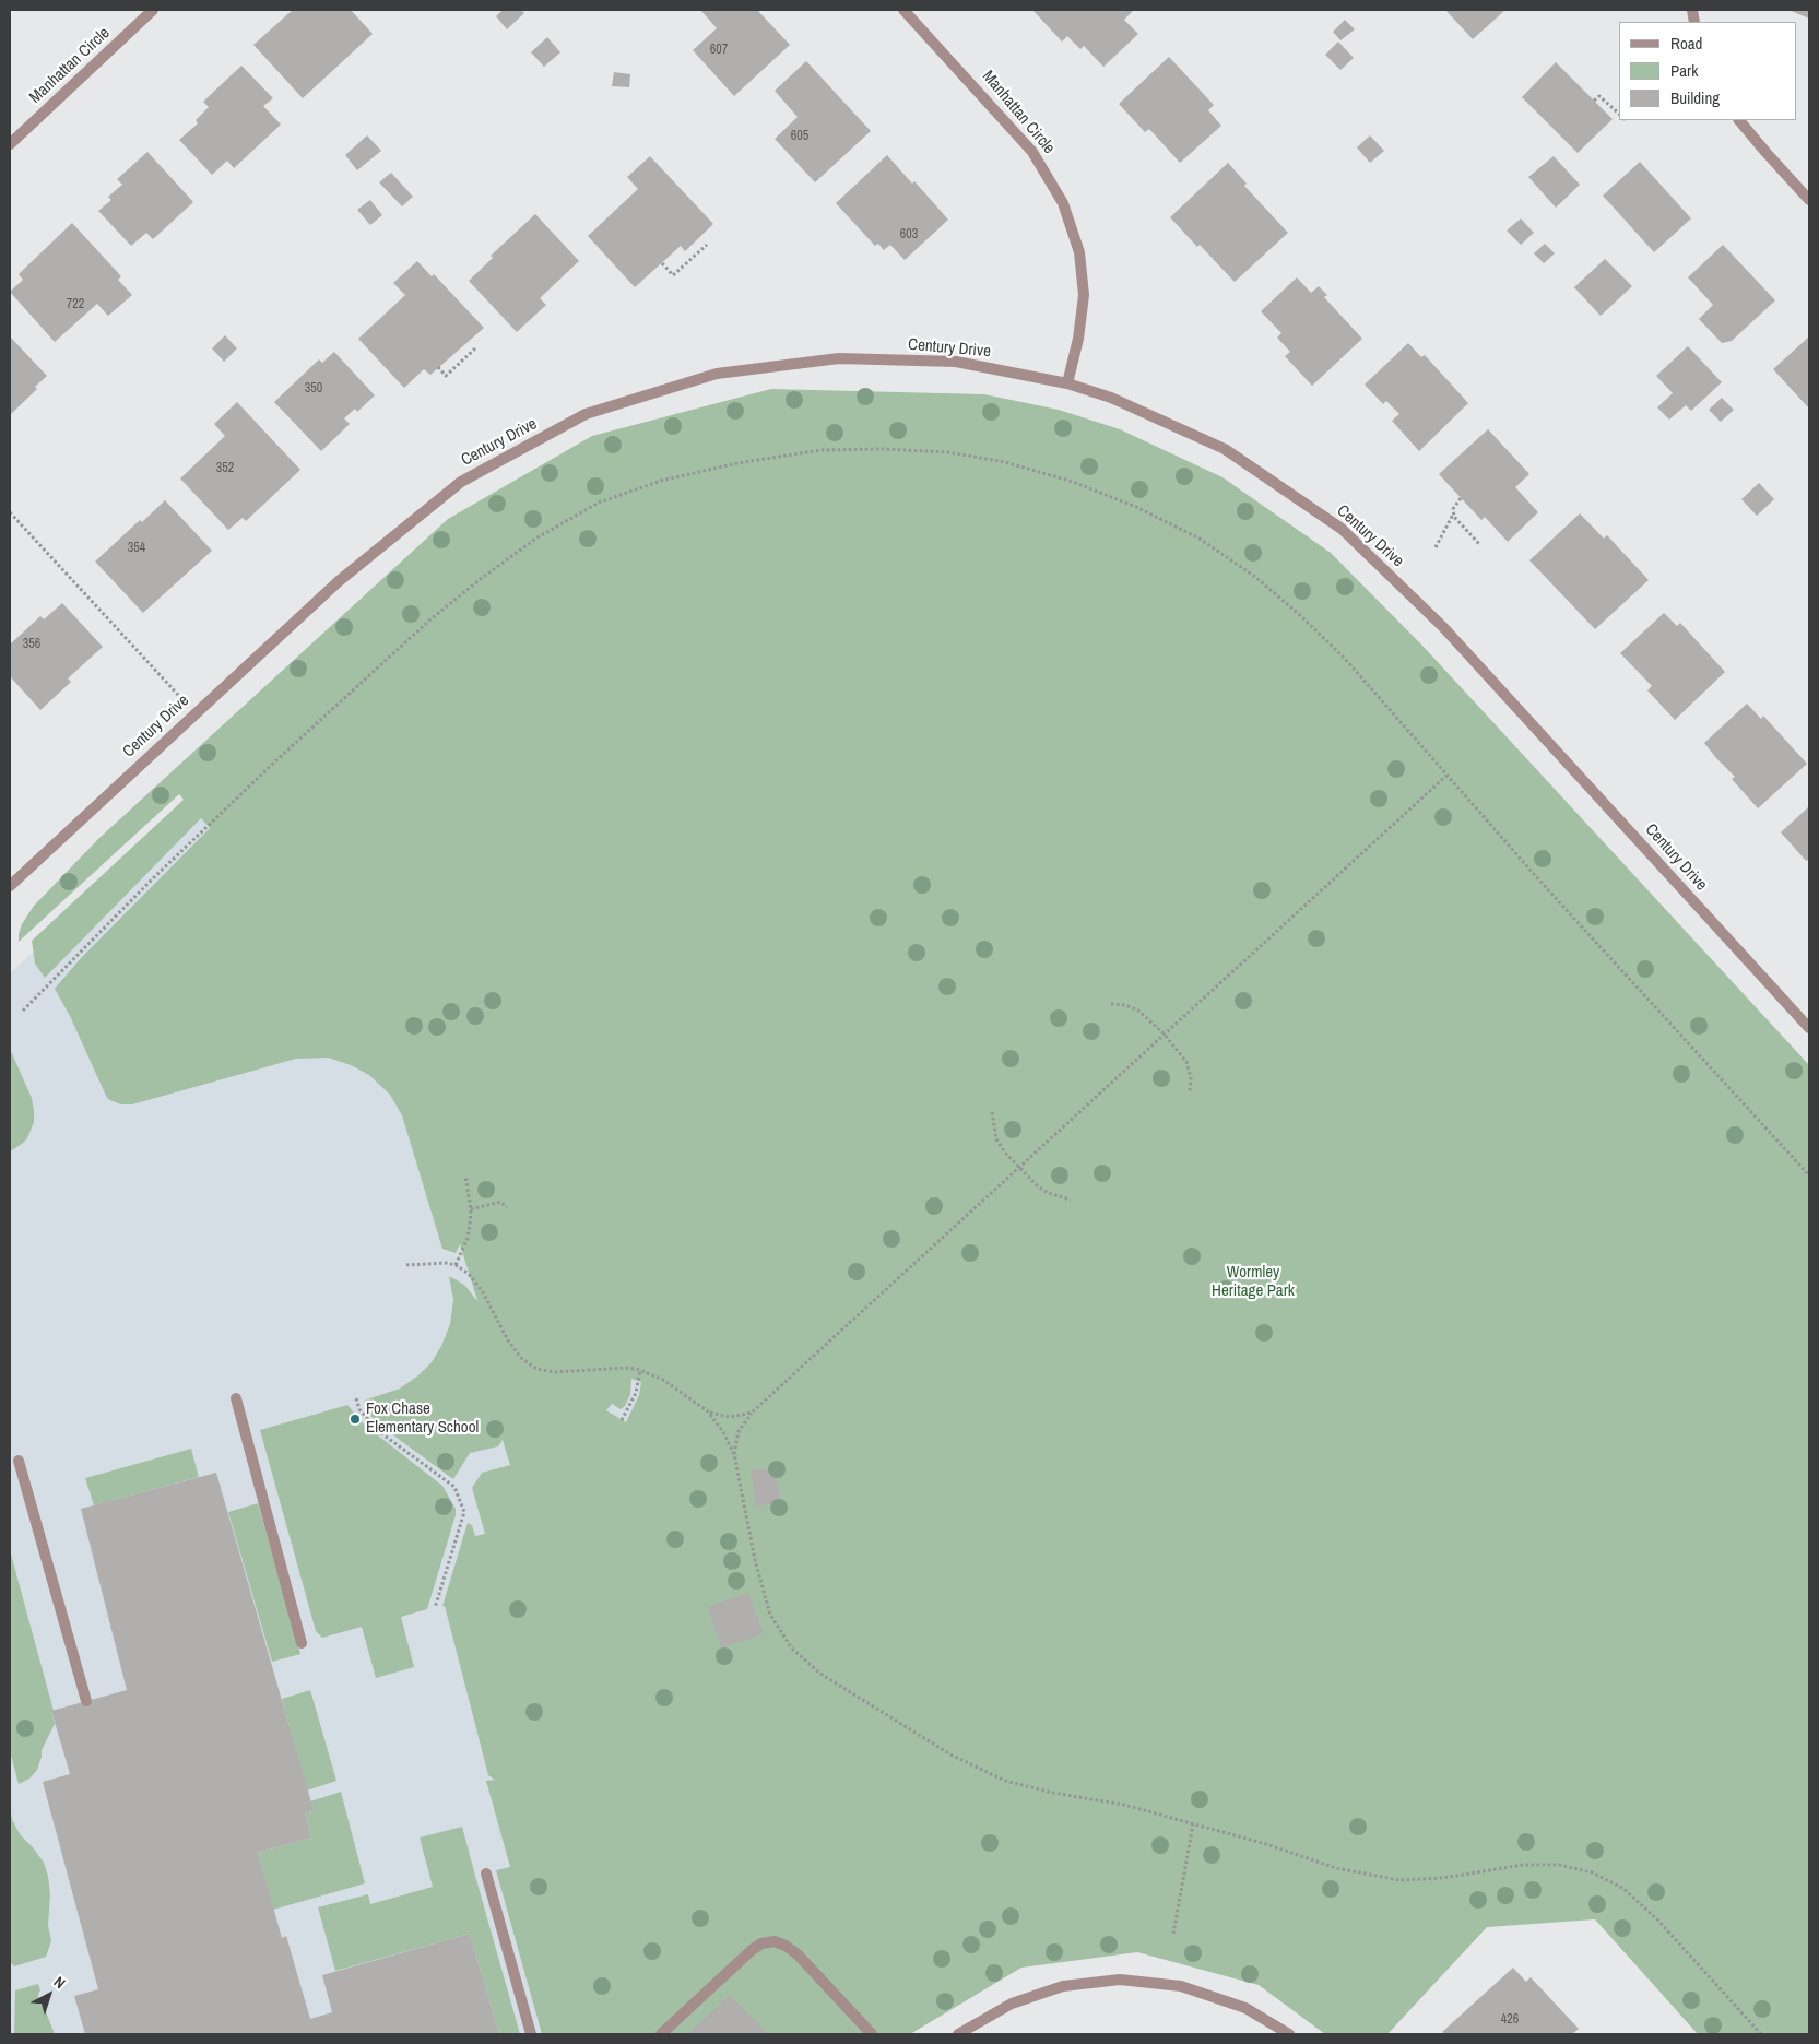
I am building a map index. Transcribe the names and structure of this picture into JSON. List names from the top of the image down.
{
  "streets": {
    "street": ["Manhattan Circle", "Century Drive"]
  },
  "crossings": [
    ["Manhattan Circle", "Century Drive"]
  ],
  "parks": ["Wormley Heritage Park"],
  "places": ["Fox Chase Elementary School"],
  "house_numbers": [
    "607",
    "605",
    "603",
    "722",
    "350",
    "352",
    "354",
    "356",
    "426"
  ],
  "legend": ["Road", "Park", "Building"],
  "north": "top right"
}
